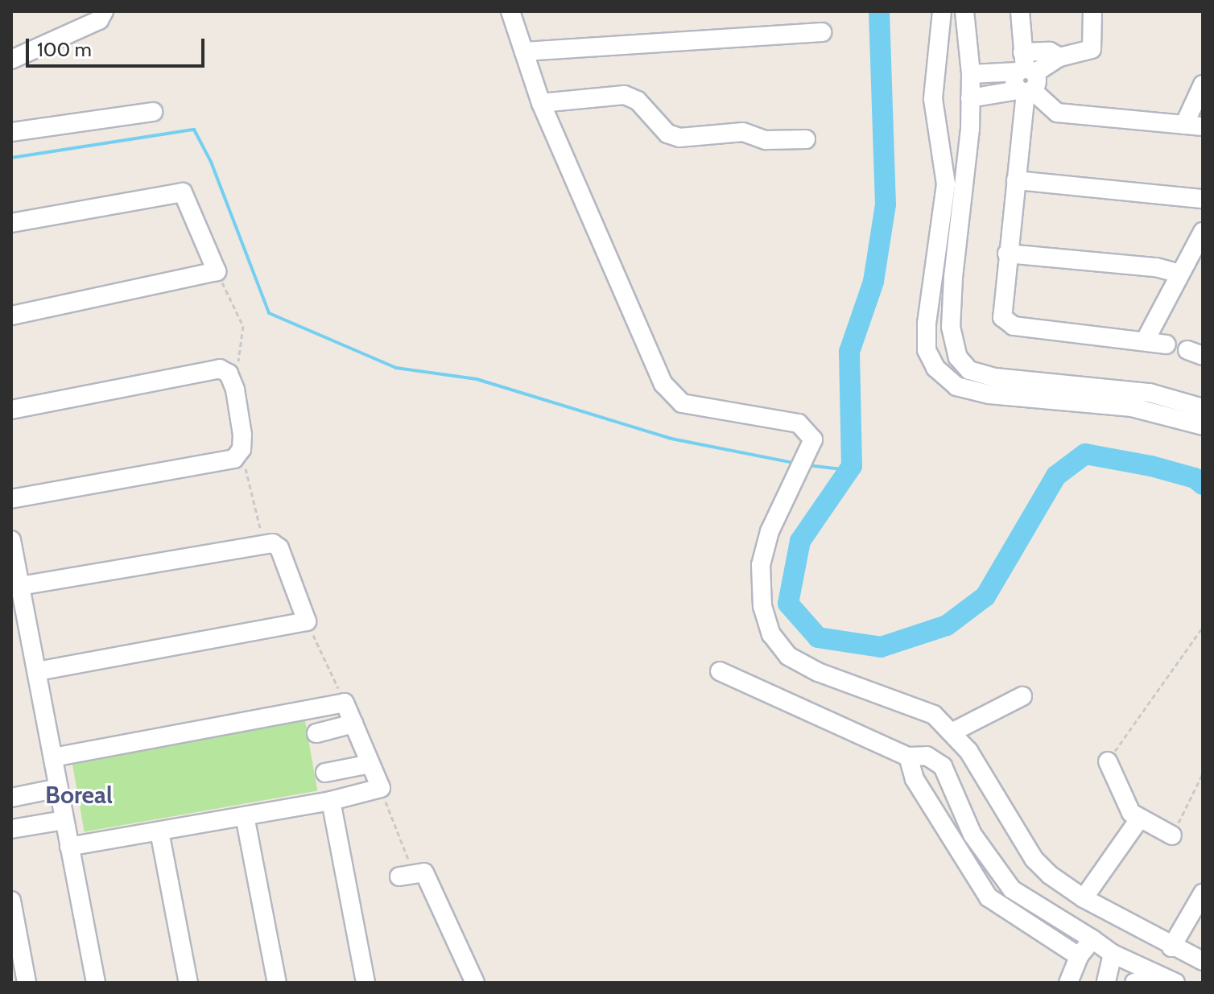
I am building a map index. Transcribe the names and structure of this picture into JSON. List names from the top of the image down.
{
  "districts": ["Boreal"],
  "scale_bar": "100 m"
}
